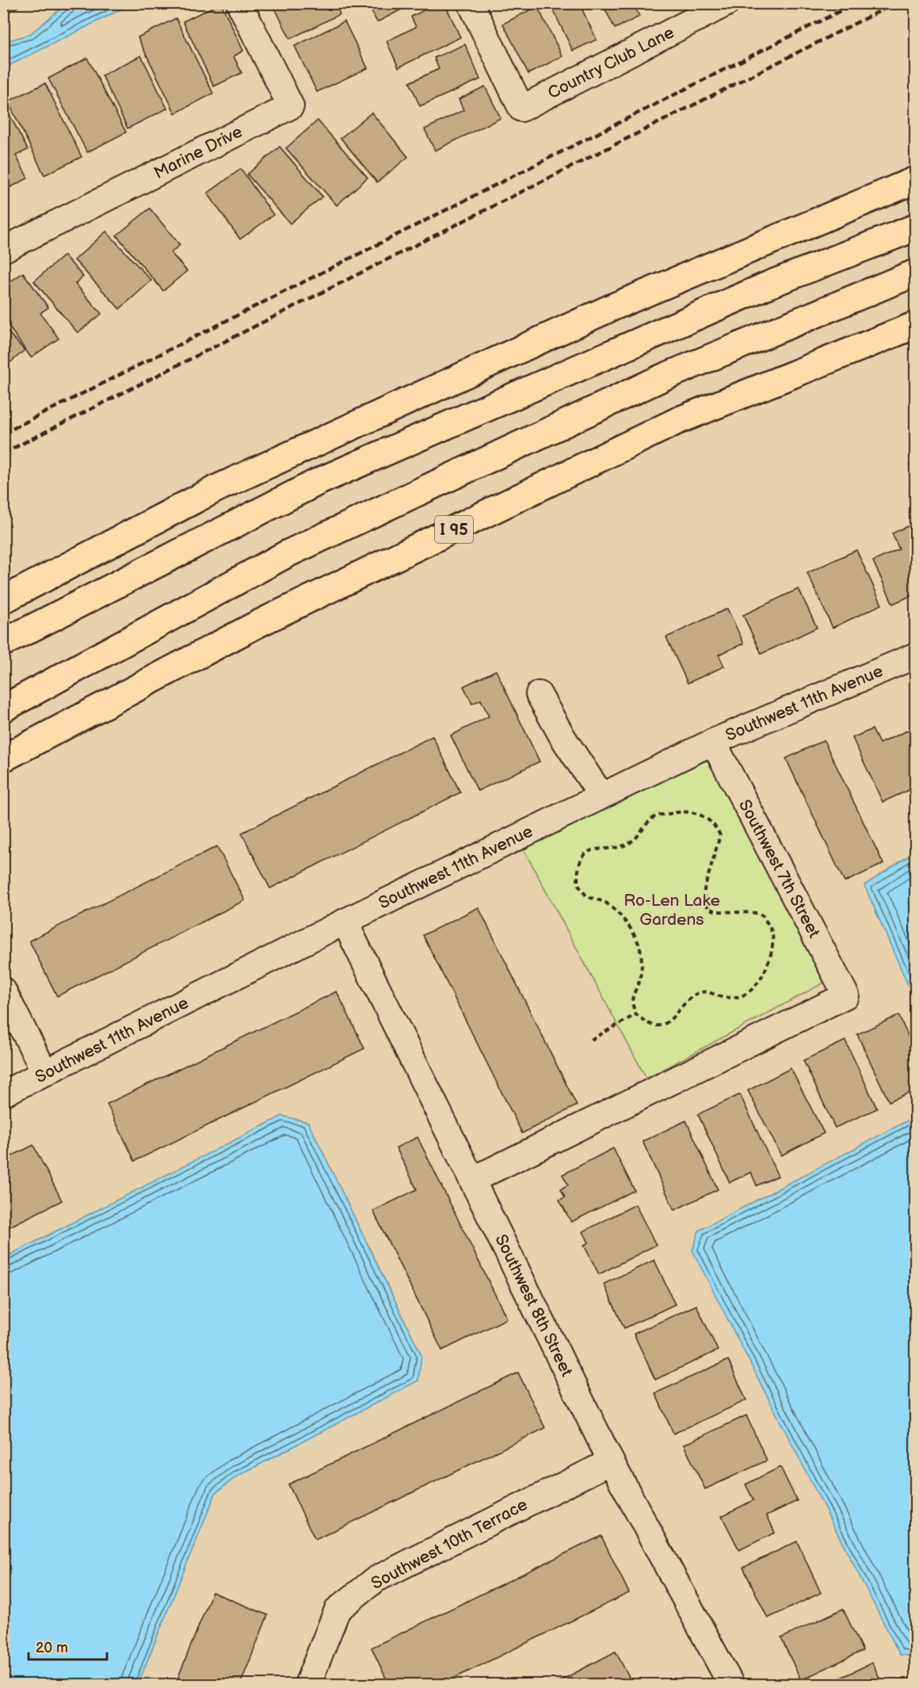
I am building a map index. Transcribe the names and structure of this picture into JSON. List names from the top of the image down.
{
  "streets": {
    "highway": ["I 95"],
    "street": [
      "Country Club Lane",
      "Marine Drive",
      "Southwest 11th Avenue",
      "Southwest 7th Street",
      "Southwest 8th Street",
      "Southwest 10th Terrace"
    ]
  },
  "crossings": [
    ["Southwest 11th Avenue", "Southwest 7th Street"],
    ["Southwest 11th Avenue", "Southwest 8th Street"],
    ["Southwest 7th Street", "Southwest 8th Street"],
    ["Southwest 8th Street", "Southwest 10th Terrace"]
  ],
  "parks": ["Ro-Len Lake Gardens"],
  "scale_bar": "20 m"
}
